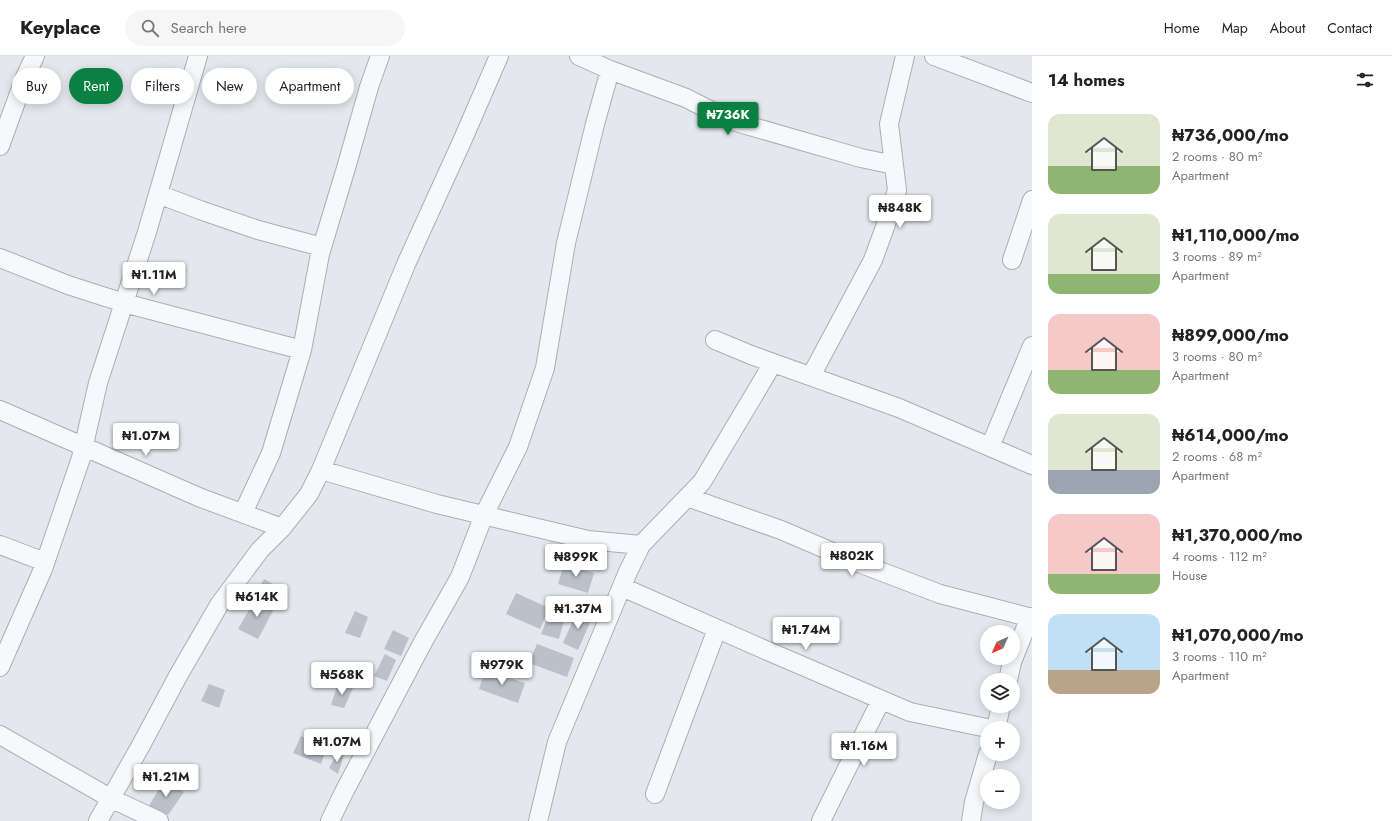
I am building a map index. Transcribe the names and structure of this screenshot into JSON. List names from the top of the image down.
{
  "north": "bottom left",
  "page": {
    "header": "Keyplace",
    "search": "Search here",
    "nav": [
      "Home",
      "Map",
      "About",
      "Contact"
    ],
    "heading": "14 homes",
    "chip": [
      "Buy",
      "Rent",
      "Filters",
      "New",
      "Apartment"
    ],
    "price": [
      "₦736K",
      "₦848K",
      "₦1.11M",
      "₦1.07M",
      "₦802K",
      "₦899K",
      "₦614K",
      "₦1.37M",
      "₦1.74M",
      "₦979K",
      "₦568K",
      "₦1.07M",
      "₦1.16M",
      "₦1.21M"
    ],
    "list": [
      {
        "name": "₦736,000/mo",
        "note": "2 rooms · 80 m² · Apartment"
      },
      {
        "name": "₦1,110,000/mo",
        "note": "3 rooms · 89 m² · Apartment"
      },
      {
        "name": "₦899,000/mo",
        "note": "3 rooms · 80 m² · Apartment"
      },
      {
        "name": "₦614,000/mo",
        "note": "2 rooms · 68 m² · Apartment"
      },
      {
        "name": "₦1,370,000/mo",
        "note": "4 rooms · 112 m² · House"
      },
      {
        "name": "₦1,070,000/mo",
        "note": "3 rooms · 110 m² · Apartment"
      }
    ],
    "map_buttons": ["+", "−"]
  }
}
